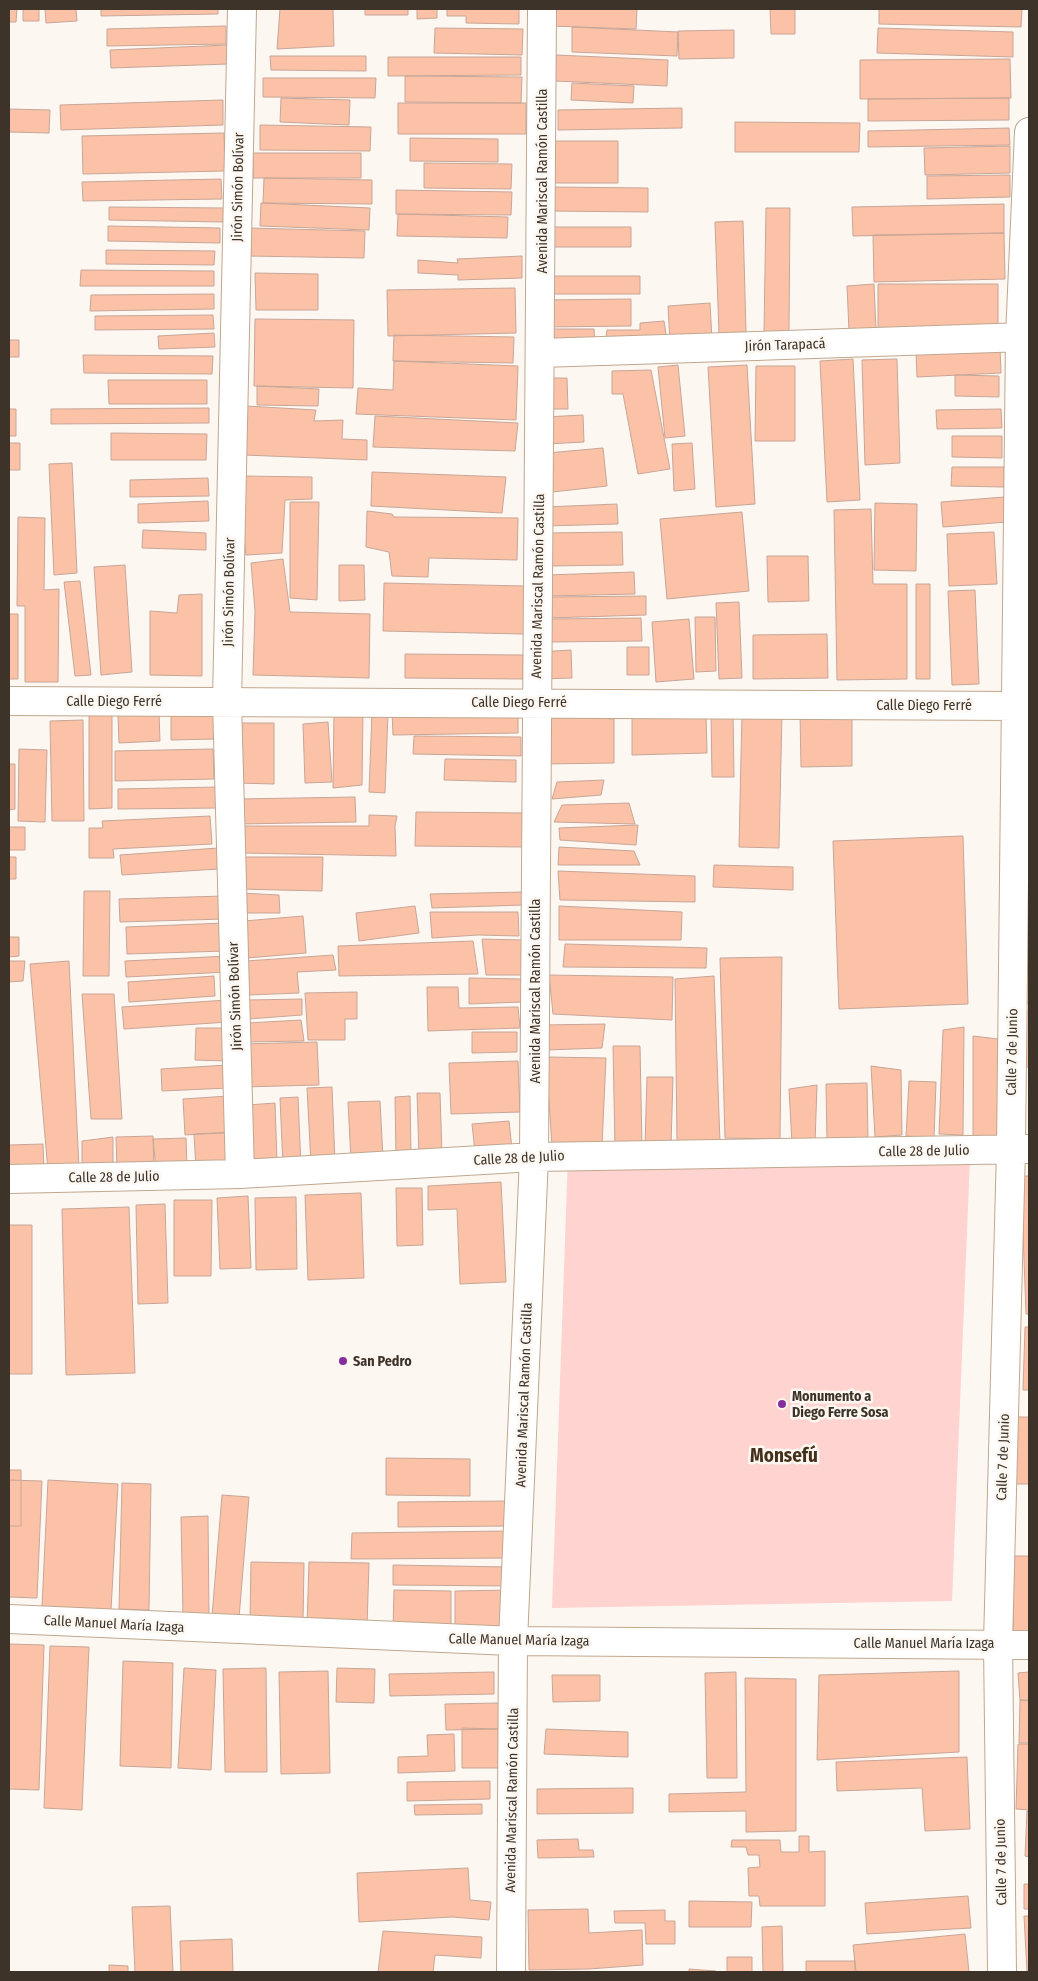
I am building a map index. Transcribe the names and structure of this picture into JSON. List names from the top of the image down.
{
  "streets": {
    "street": [
      "Avenida Mariscal Ramón Castilla",
      "Jirón Simón Bolívar",
      "Jirón Tarapacá",
      "Calle Diego Ferré",
      "Calle 7 de Junio",
      "Calle 28 de Julio",
      "Calle Manuel María Izaga"
    ]
  },
  "crossings": [
    ["Avenida Mariscal Ramón Castilla", "Jirón Tarapacá"],
    ["Avenida Mariscal Ramón Castilla", "Calle Diego Ferré"],
    ["Avenida Mariscal Ramón Castilla", "Calle 28 de Julio"],
    ["Avenida Mariscal Ramón Castilla", "Calle Manuel María Izaga"],
    ["Jirón Simón Bolívar", "Calle Diego Ferré"],
    ["Jirón Simón Bolívar", "Calle 28 de Julio"],
    ["Jirón Tarapacá", "Calle 7 de Junio"],
    ["Calle Diego Ferré", "Calle 7 de Junio"],
    ["Calle 7 de Junio", "Calle 28 de Julio"],
    ["Calle 7 de Junio", "Calle Manuel María Izaga"]
  ],
  "districts": ["Monsefú"],
  "places": ["San Pedro", "Monumento a Diego Ferre Sosa"]
}
